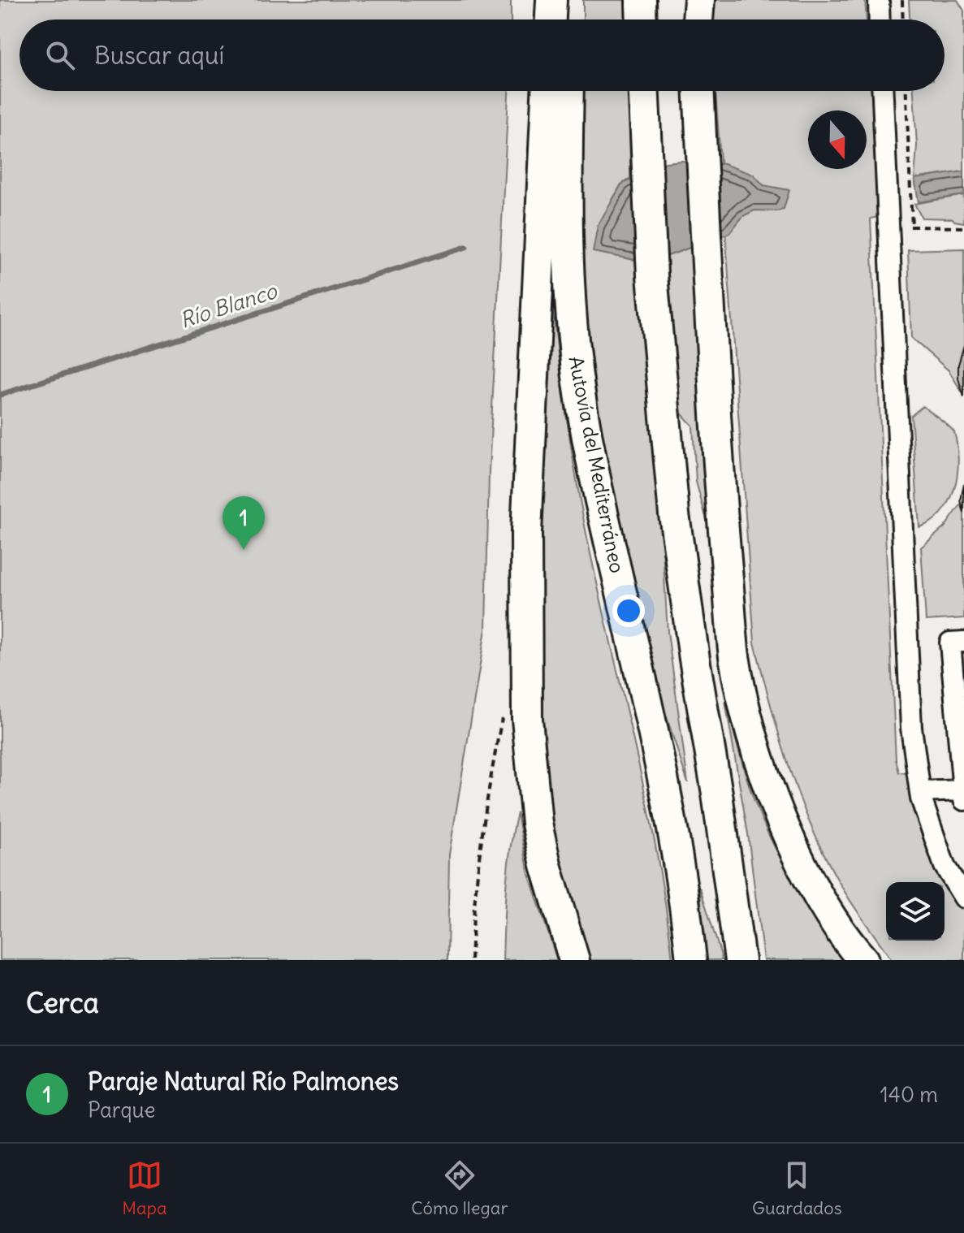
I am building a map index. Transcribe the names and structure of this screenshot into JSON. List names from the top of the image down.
{
  "streets": {
    "highway": ["Autovía del Mediterráneo"]
  },
  "water": ["Río Blanco"],
  "north": "bottom",
  "page": {
    "search": "Buscar aquí",
    "pins": "1",
    "heading": "Cerca",
    "list": [
      {
        "mark": "1",
        "name": "Paraje Natural Río Palmones",
        "note": "Parque",
        "value": "140 m"
      }
    ],
    "nav": ["Mapa", "Cómo llegar", "Guardados"]
  }
}
